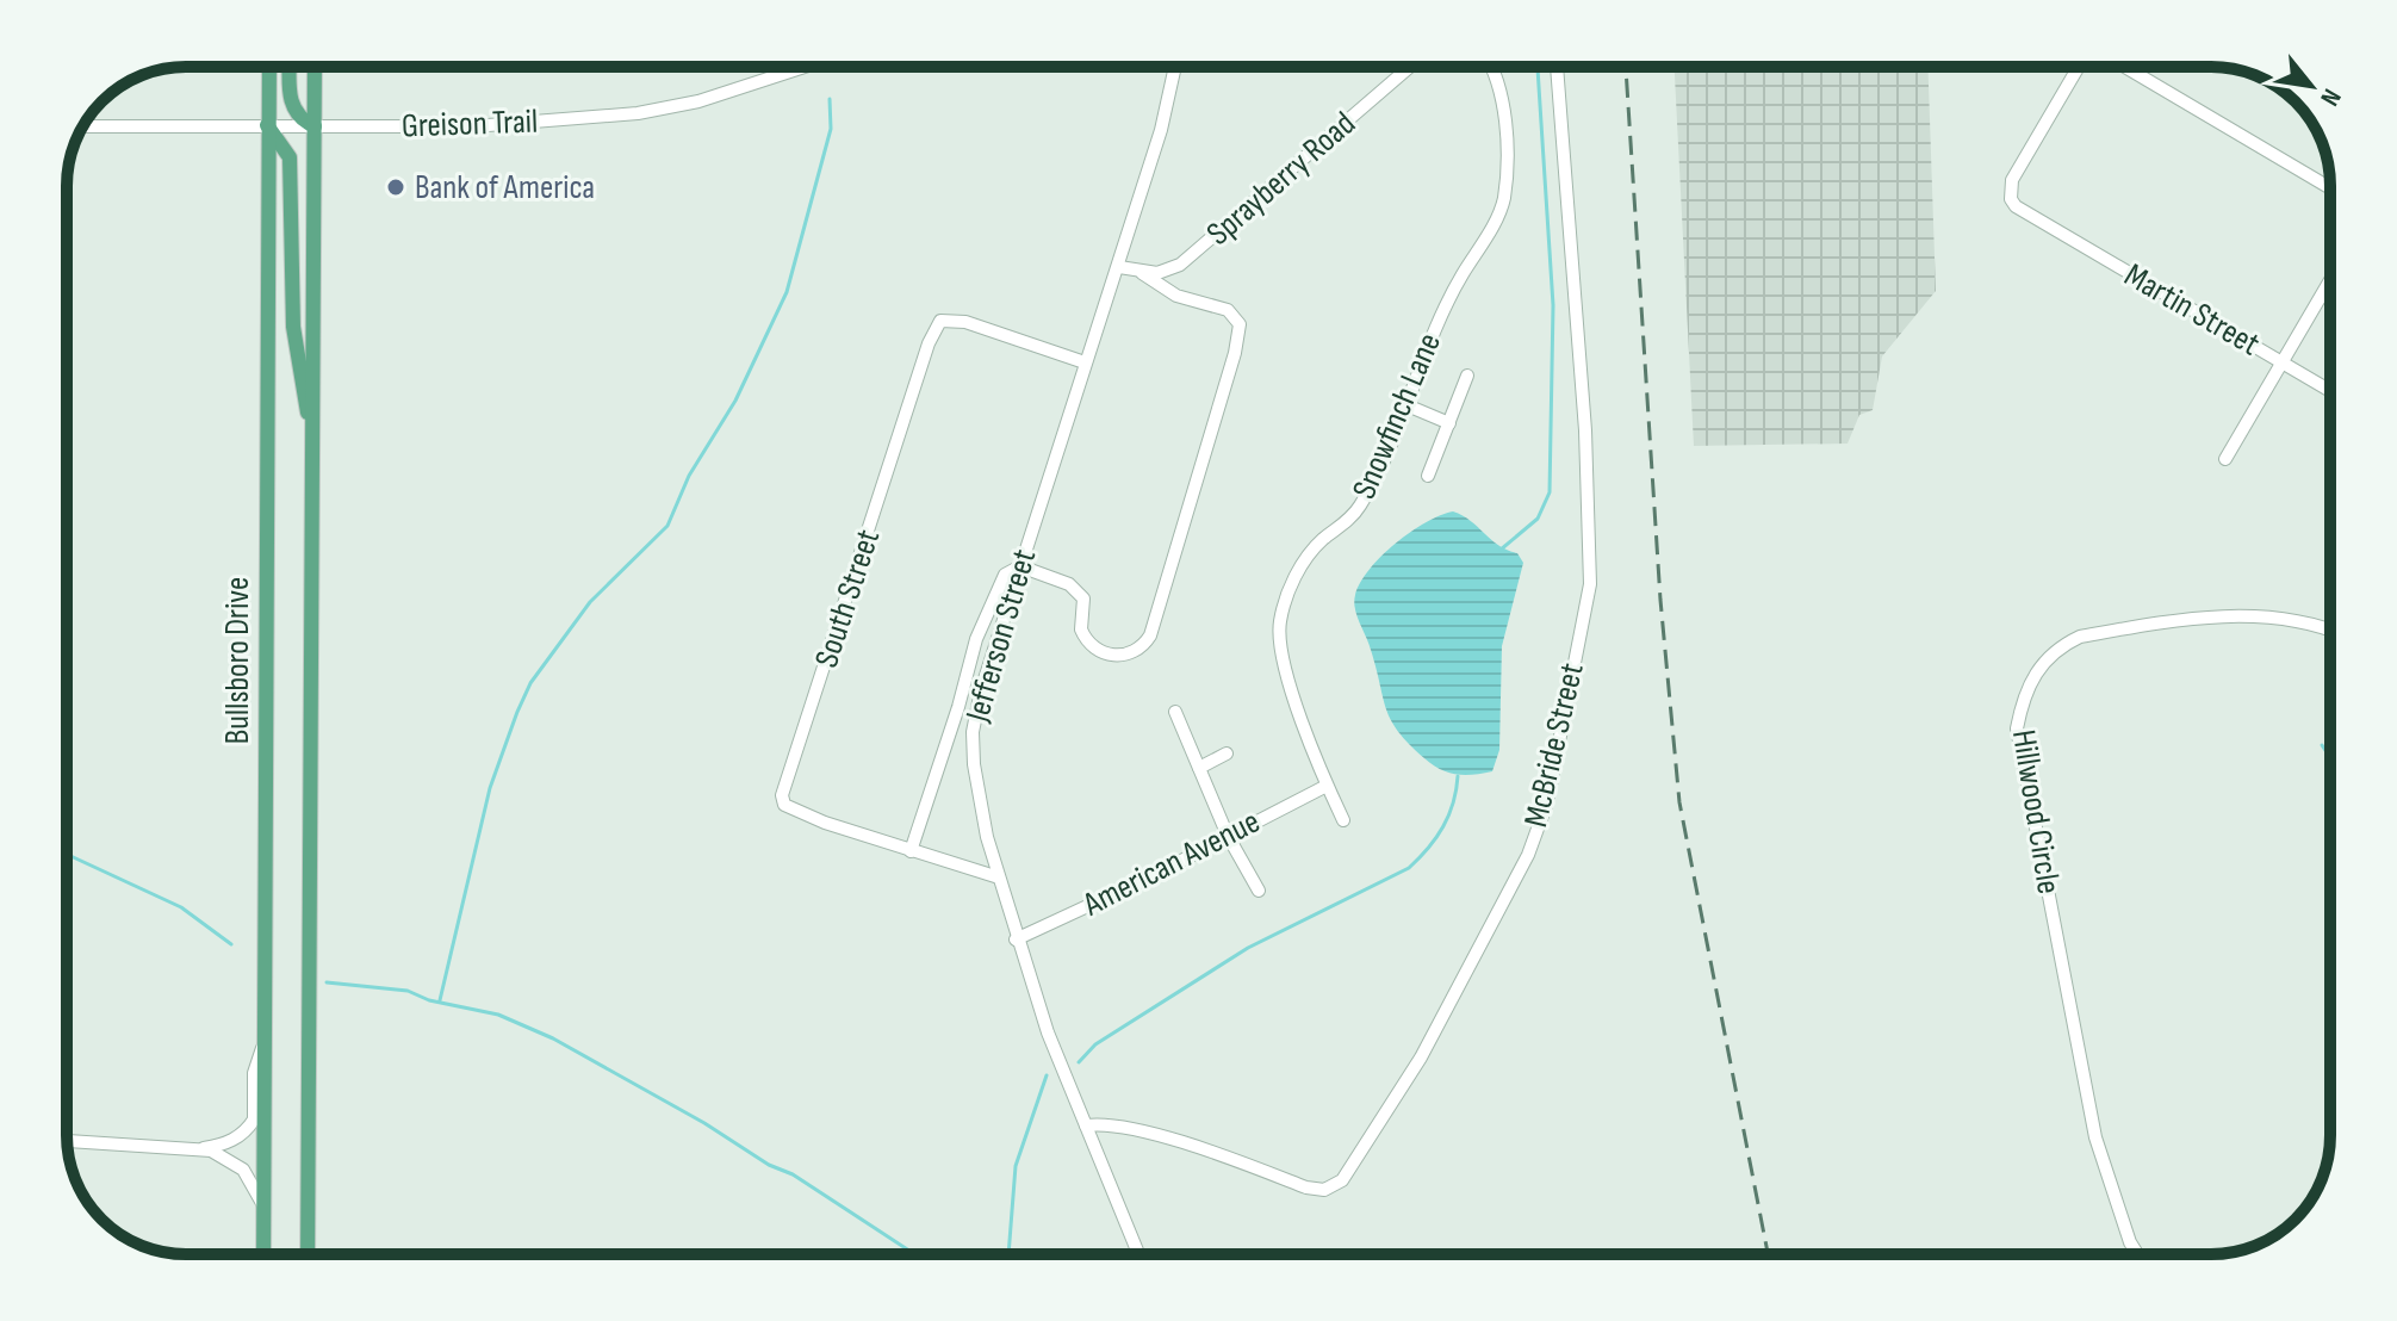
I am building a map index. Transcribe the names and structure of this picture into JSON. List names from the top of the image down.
{
  "streets": {
    "main road": ["Bullsboro Drive"],
    "street": [
      "Greison Trail",
      "Sprayberry Road",
      "Martin Street",
      "Snowfinch Lane",
      "South Street",
      "Jefferson Street",
      "McBride Street",
      "Hillwood Circle",
      "American Avenue"
    ]
  },
  "crossings": [
    ["Greison Trail", "Bullsboro Drive"],
    ["Snowfinch Lane", "American Avenue"],
    ["South Street", "Jefferson Street"],
    ["Jefferson Street", "McBride Street"],
    ["Jefferson Street", "American Avenue"]
  ],
  "places": ["Bank of America"],
  "north": "bottom right"
}
